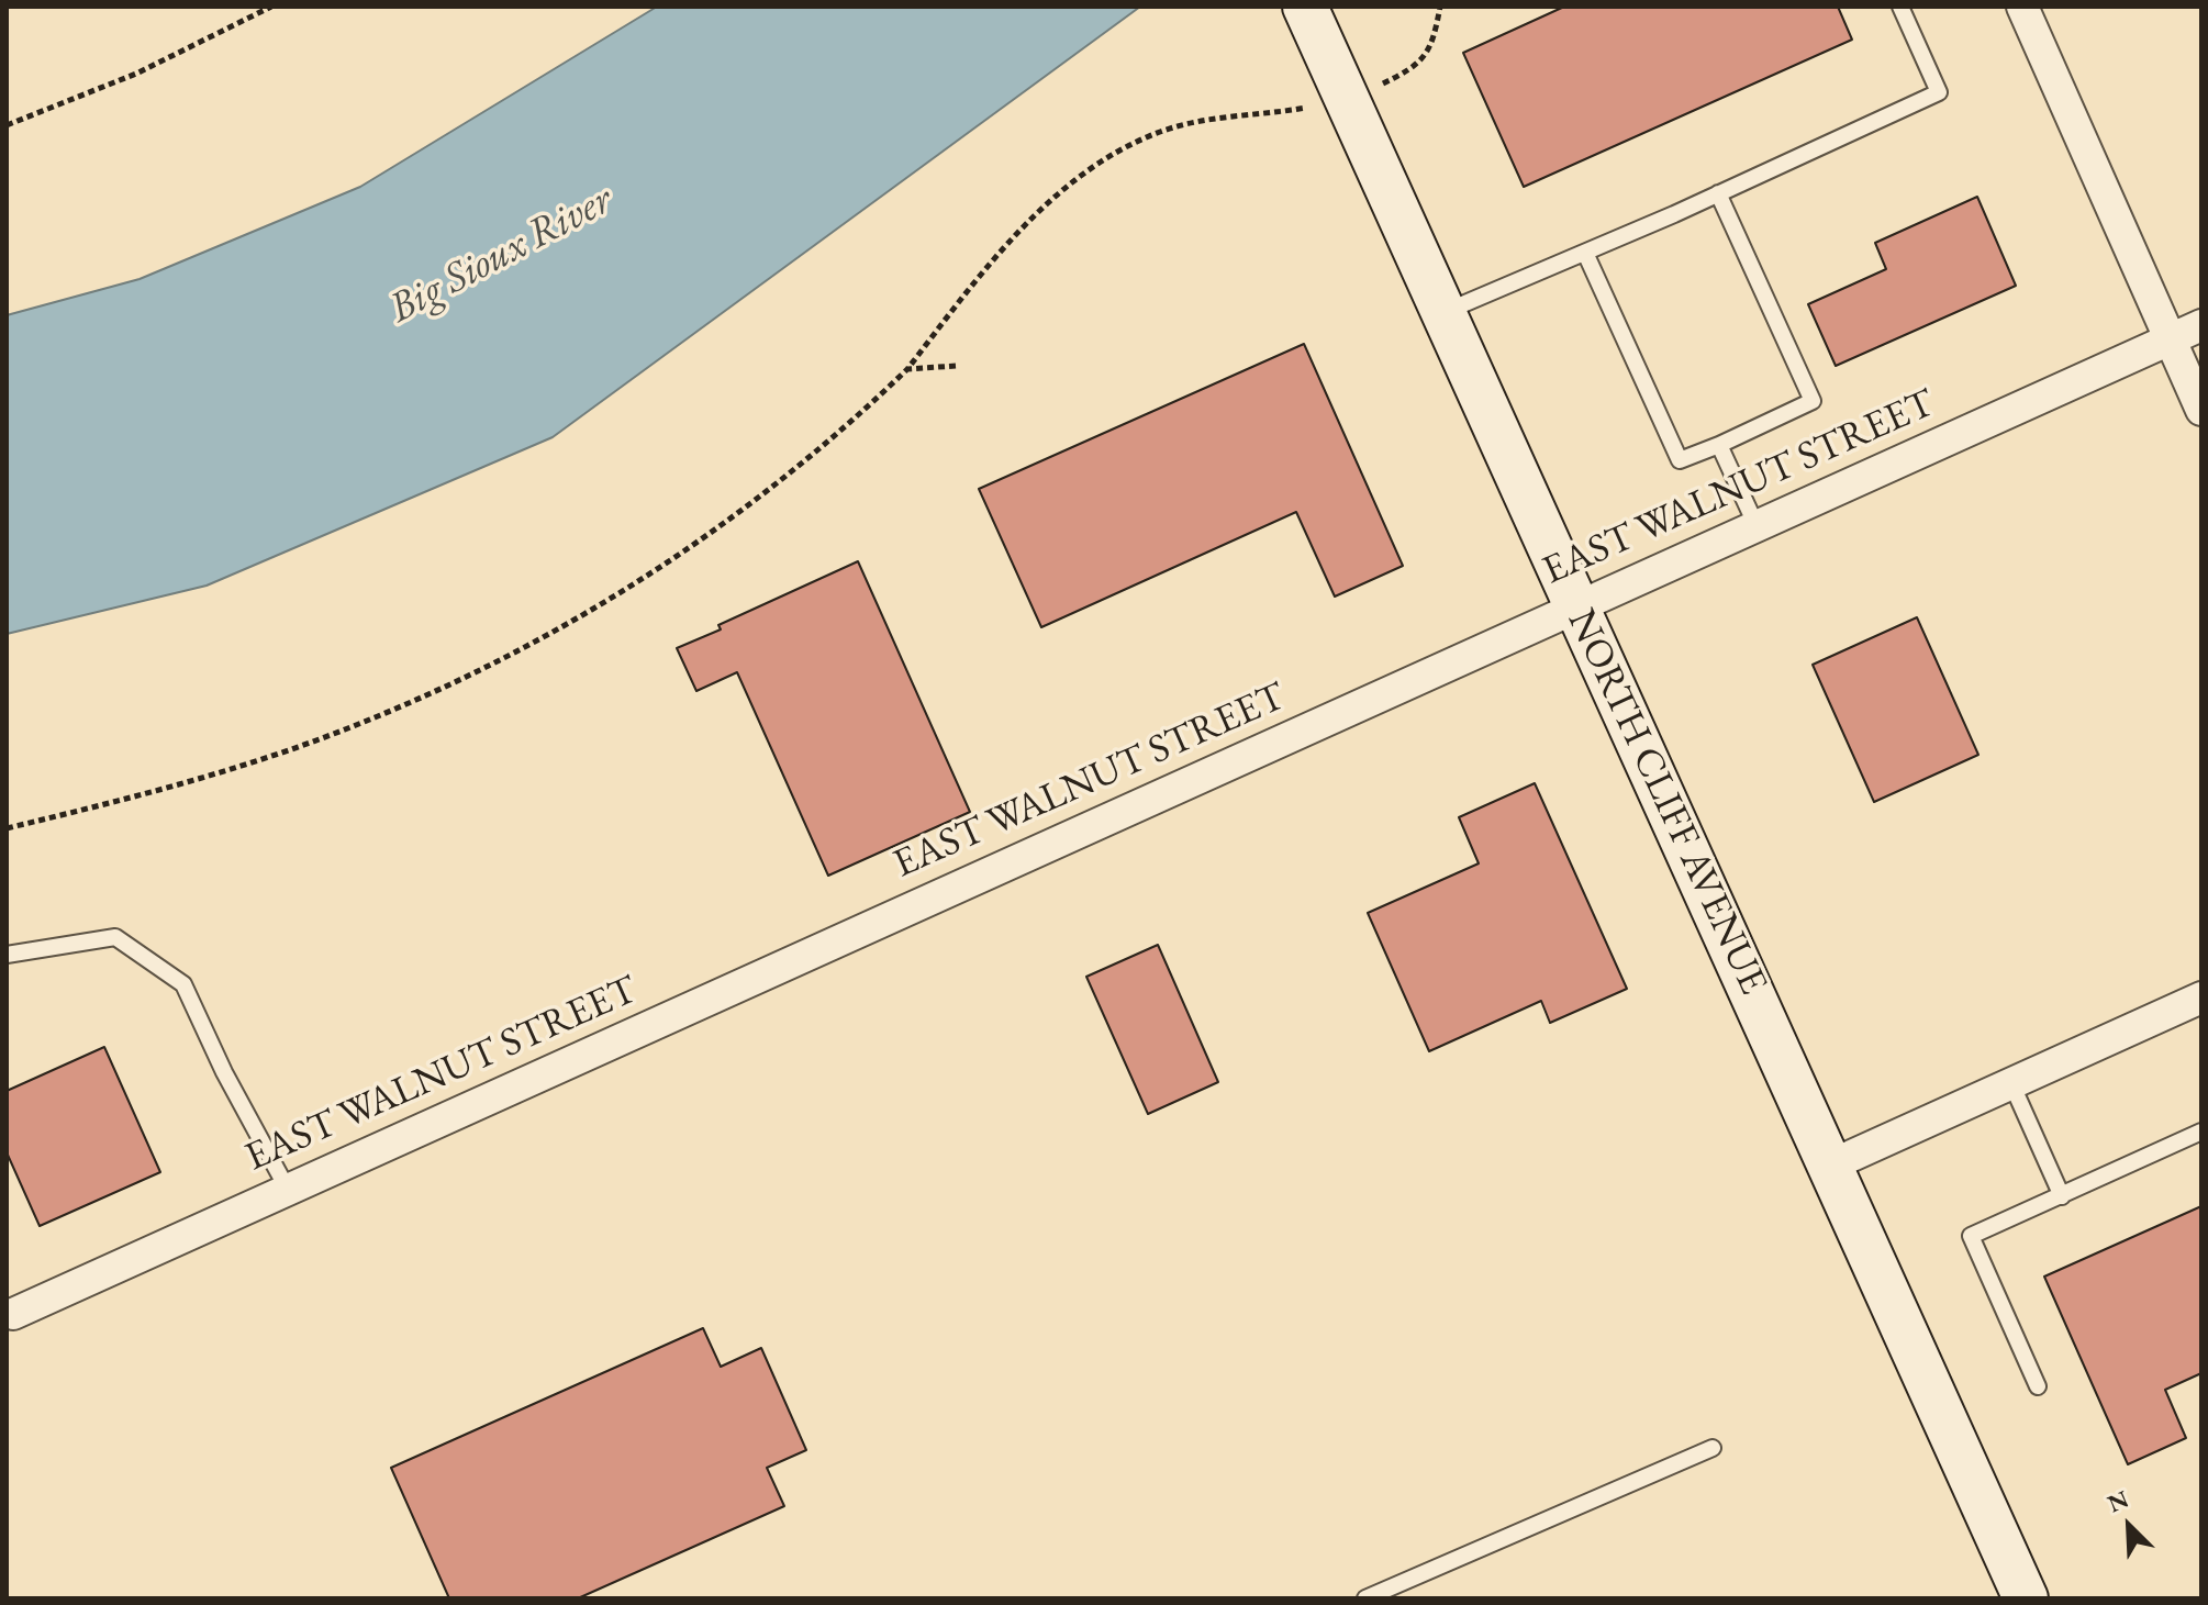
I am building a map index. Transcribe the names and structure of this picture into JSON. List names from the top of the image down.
{
  "streets": {
    "main road": ["NORTH CLIFF AVENUE"],
    "street": ["EAST WALNUT STREET"]
  },
  "crossings": [
    ["EAST WALNUT STREET", "NORTH CLIFF AVENUE"]
  ],
  "water": ["Big Sioux River"],
  "north": "top left"
}
